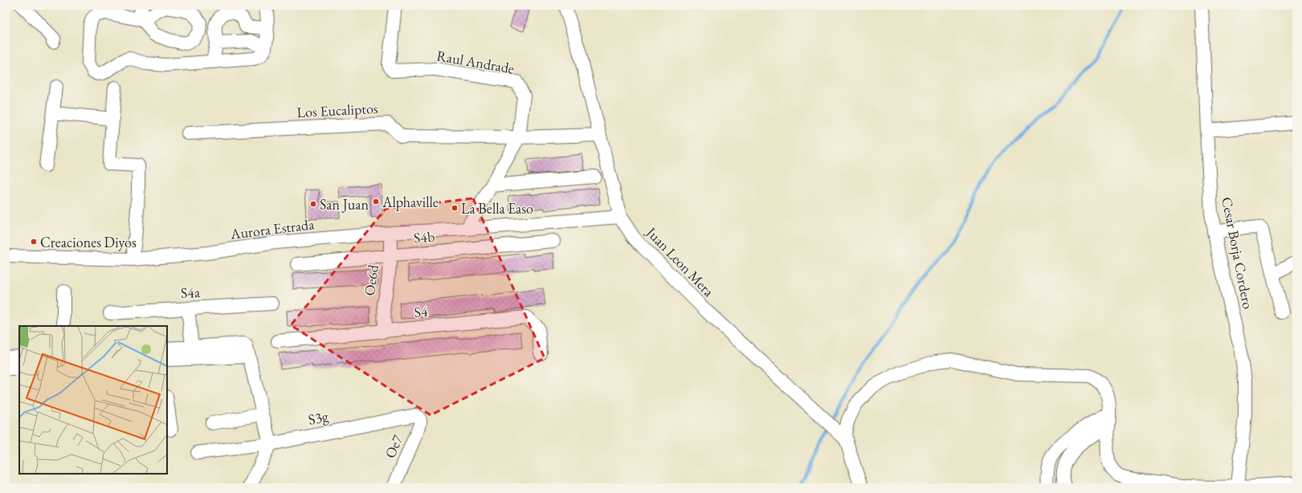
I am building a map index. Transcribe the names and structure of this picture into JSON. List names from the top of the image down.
{
  "streets": {
    "street": [
      "Raul Andrade",
      "Los Eucaliptos",
      "Aurora Estrada",
      "S4b",
      "Cesar Borja Cordero",
      "Juan Leon Mera",
      "Oe6d",
      "S4a",
      "S4",
      "S3g",
      "Oe7"
    ]
  },
  "crossings": [
    ["Raul Andrade", "Los Eucaliptos"],
    ["Raul Andrade", "Aurora Estrada"],
    ["Los Eucaliptos", "Juan Leon Mera"],
    ["Aurora Estrada", "Juan Leon Mera"],
    ["Aurora Estrada", "Oe6d"],
    ["S4b", "Oe6d"],
    ["Oe6d", "S4"],
    ["S3g", "Oe7"]
  ],
  "places": [
    "Alphaville",
    "San Juan",
    "La Bella Easo",
    "Creaciones Diyos"
  ]
}
